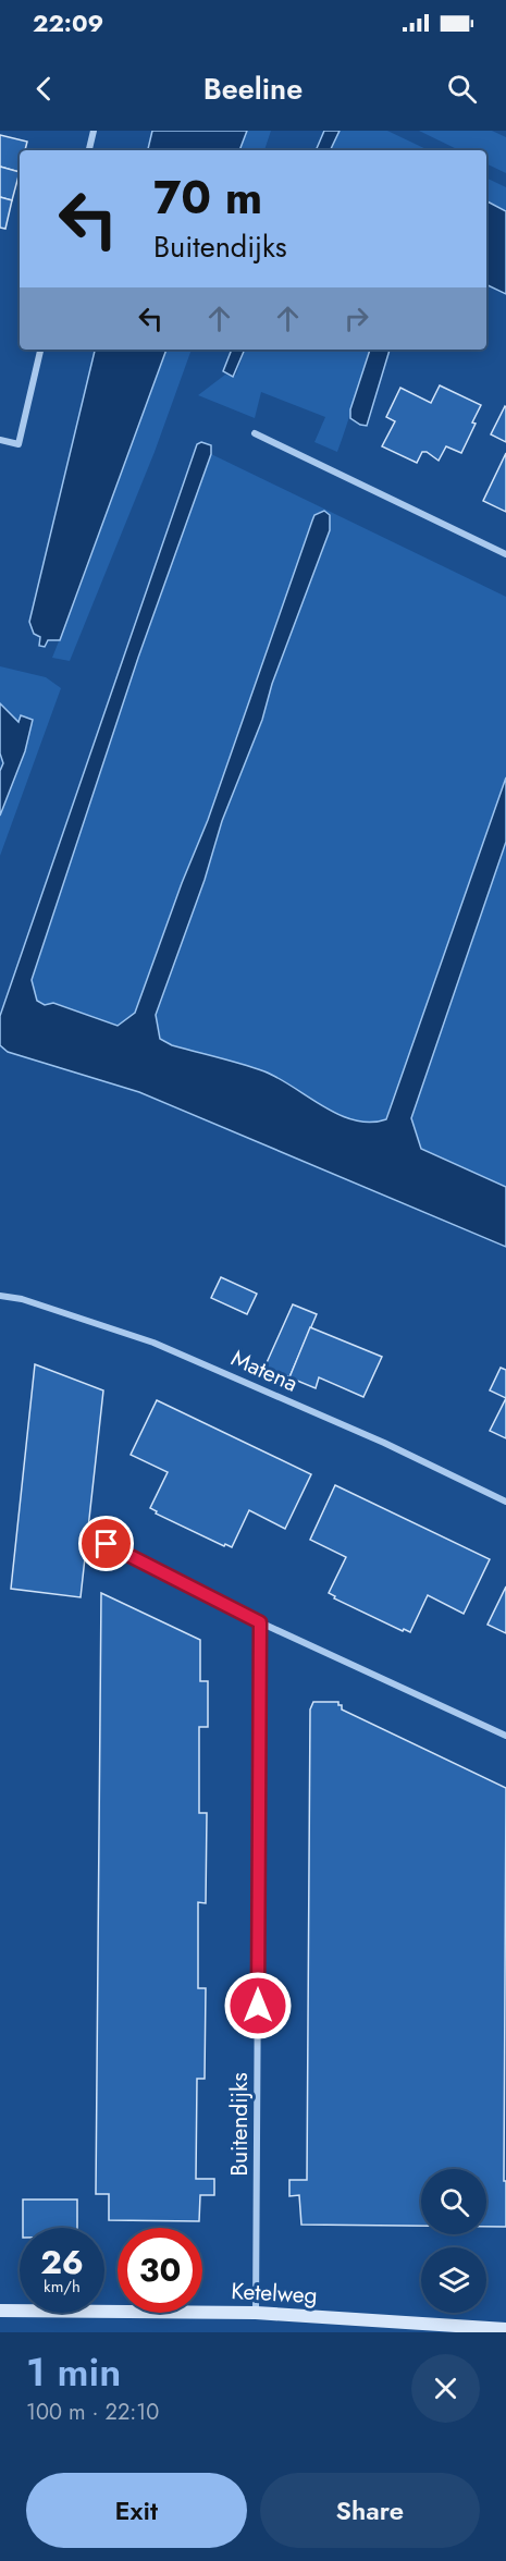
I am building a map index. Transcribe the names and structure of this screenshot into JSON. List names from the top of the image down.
{
  "streets": {
    "street": ["Matena", "Buitendijks", "Ketelweg"]
  },
  "crossings": [
    ["Buitendijks", "Ketelweg"]
  ],
  "page": {
    "status": "22:09",
    "header": "Beeline",
    "turn": ["70 m", "Buitendijks"],
    "speed": "26 km/h",
    "limit": "30",
    "heading": ["1 min", "100 m · 22:10"],
    "buttons": ["Exit", "Share"]
  }
}
